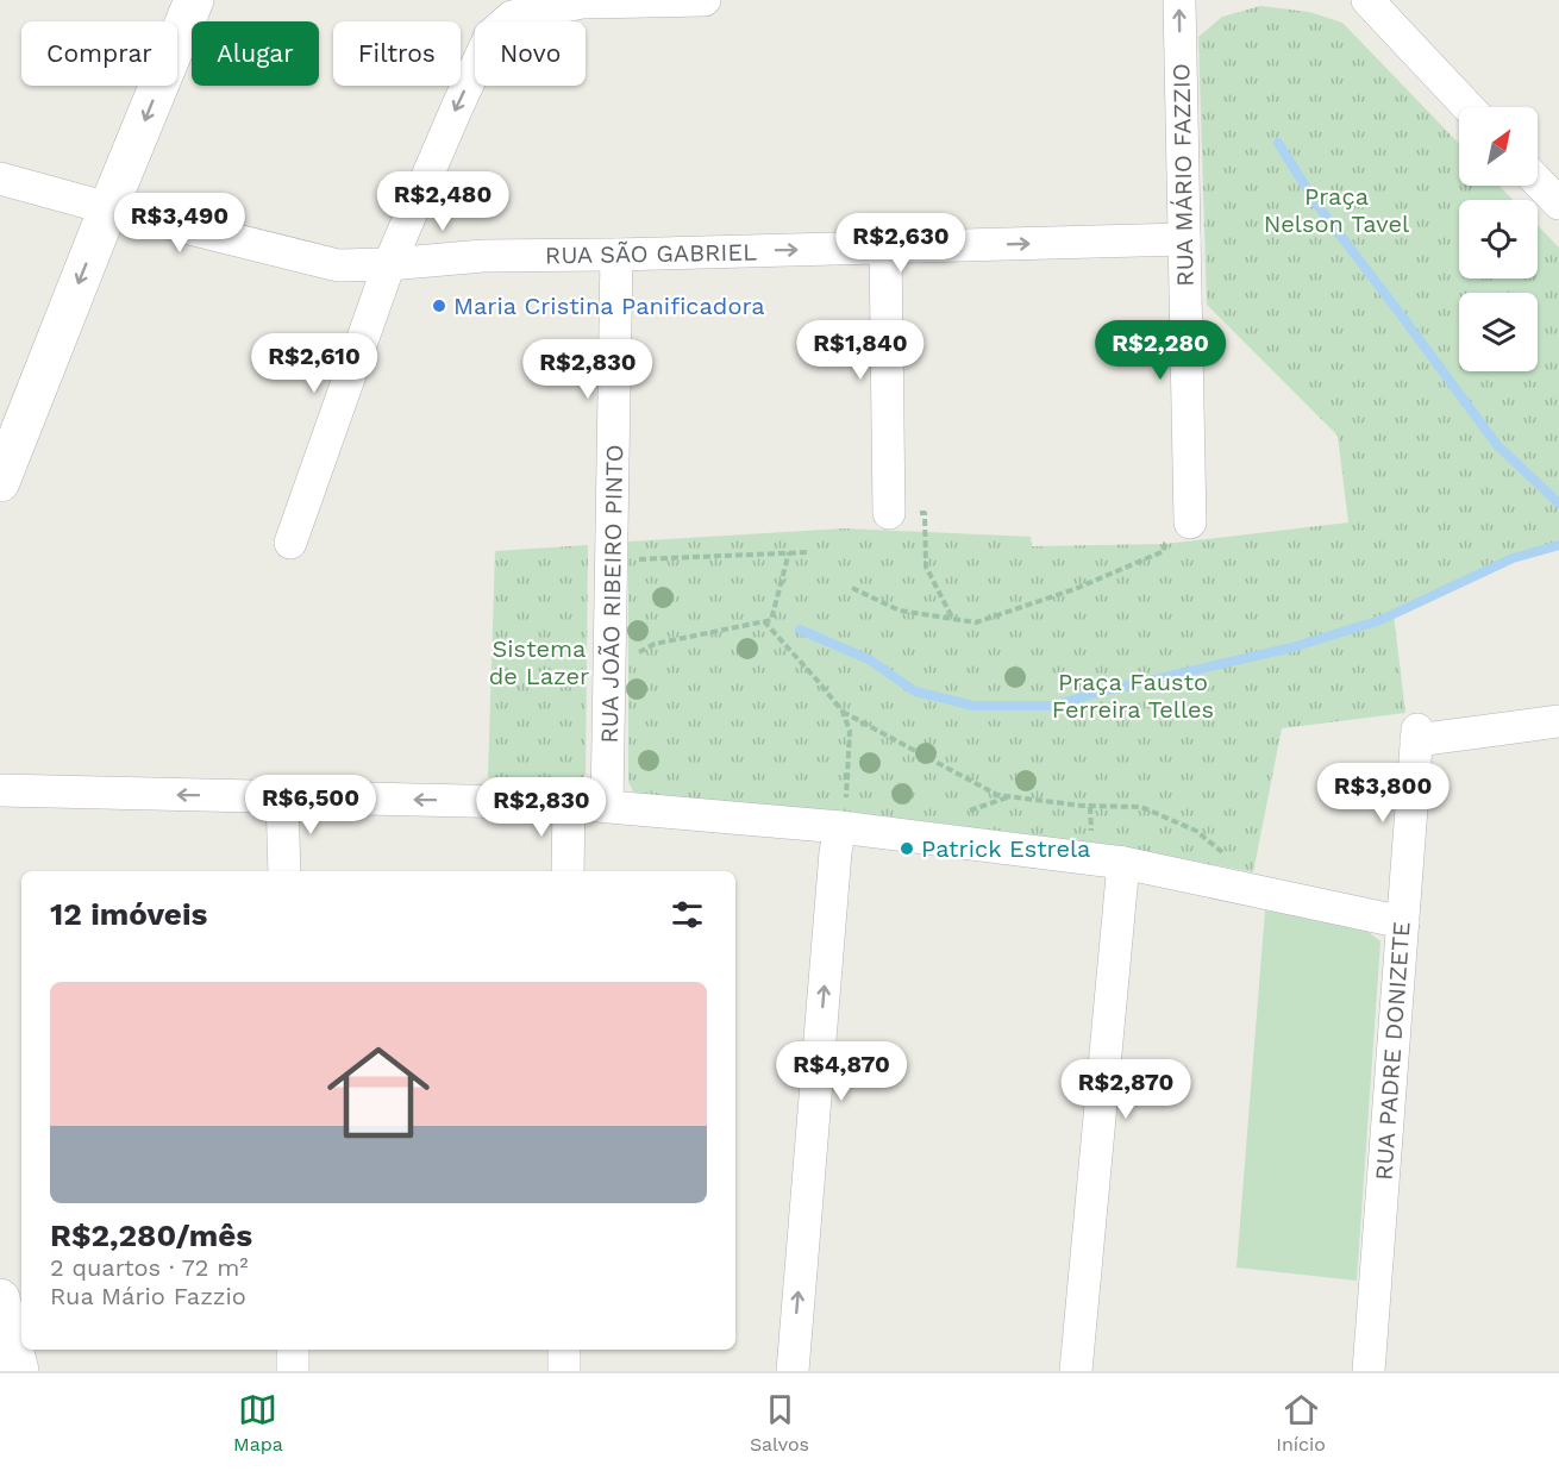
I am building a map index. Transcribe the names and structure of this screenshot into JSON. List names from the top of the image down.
{
  "streets": {
    "street": [
      "RUA MÁRIO FAZZIO",
      "RUA SÃO GABRIEL",
      "RUA JOÃO RIBEIRO PINTO",
      "RUA PADRE DONIZETE"
    ]
  },
  "crossings": [
    ["RUA MÁRIO FAZZIO", "RUA SÃO GABRIEL"],
    ["RUA SÃO GABRIEL", "RUA JOÃO RIBEIRO PINTO"]
  ],
  "one_way": ["RUA MÁRIO FAZZIO", "RUA SÃO GABRIEL"],
  "parks": ["Praça Nelson Tavel", "Sistema de Lazer", "Praça Fausto Ferreira Telles"],
  "places": ["Maria Cristina Panificadora", "Patrick Estrela"],
  "north": "top right",
  "page": {
    "chip": [
      "Comprar",
      "Alugar",
      "Filtros",
      "Novo"
    ],
    "price": [
      "R$2,480",
      "R$3,490",
      "R$2,630",
      "R$1,840",
      "R$2,280",
      "R$2,610",
      "R$2,830",
      "R$3,800",
      "R$6,500",
      "R$2,830",
      "R$4,870",
      "R$2,870"
    ],
    "heading": "12 imóveis",
    "list": [
      {
        "name": "R$2,280/mês",
        "note": "2 quartos · 72 m² · Rua Mário Fazzio"
      }
    ],
    "tabs": ["Mapa", "Salvos", "Início"]
  }
}
